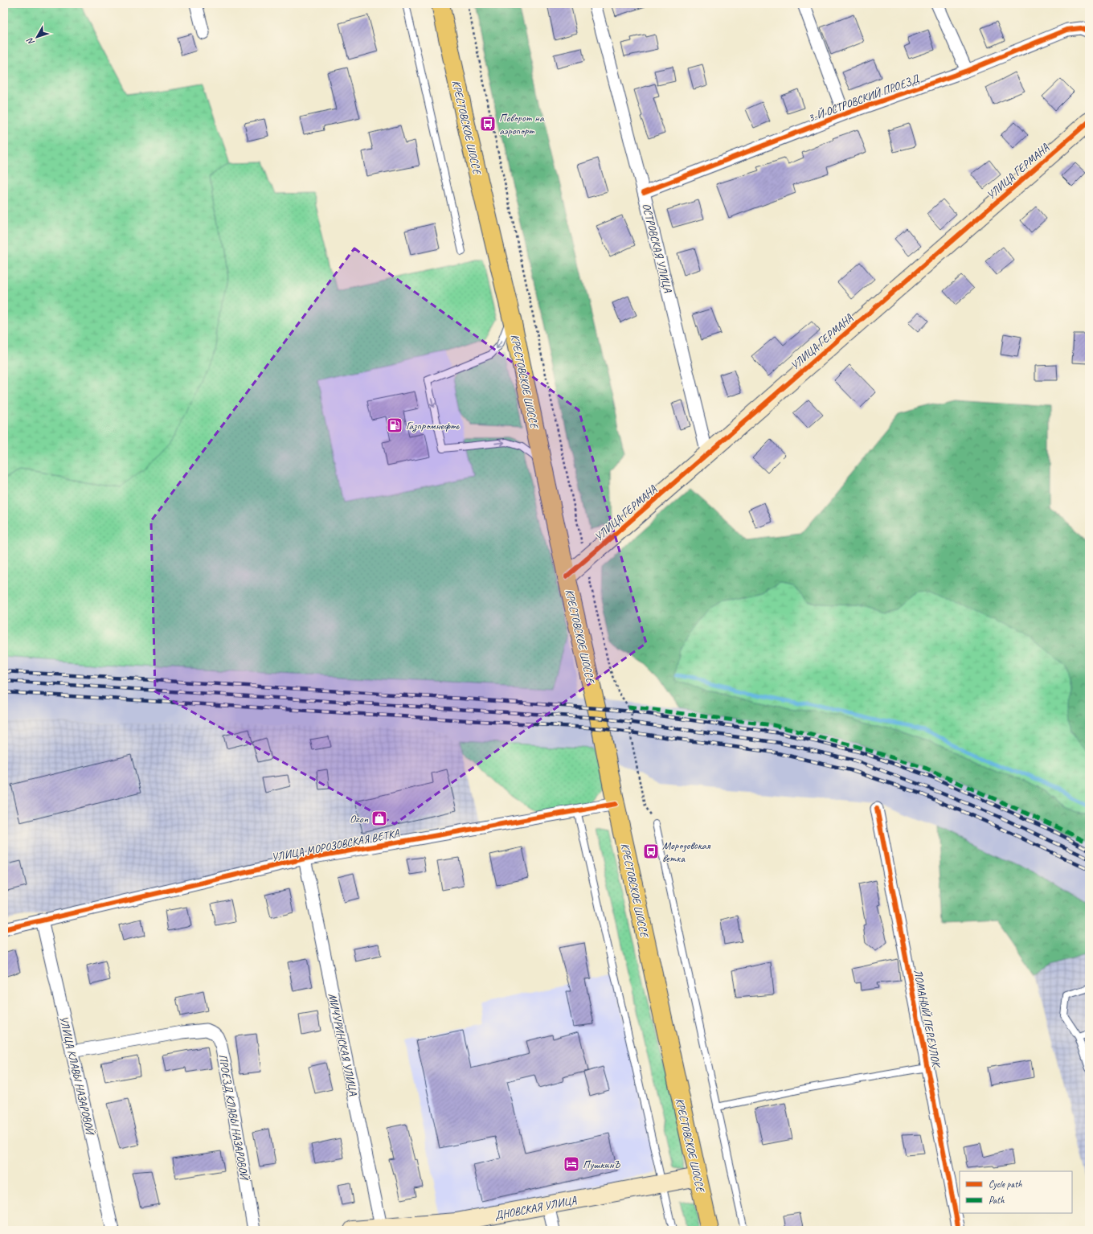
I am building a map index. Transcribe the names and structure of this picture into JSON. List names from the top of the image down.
{
  "streets": {
    "main road": ["КРЕСТОВСКОЕ ШОССЕ"],
    "street": [
      "3-Й ОСТРОВСКИЙ ПРОЕЗД",
      "УЛИЦА ГЕРМАНА",
      "ОСТРОВСКАЯ УЛИЦА",
      "УЛИЦА МОРОЗОВСКАЯ ВЕТКА",
      "ЛОМАНЫЙ ПЕРЕУЛОК",
      "МИЧУРИНСКАЯ УЛИЦА",
      "УЛИЦА КЛАВЫ НАЗАРОВОЙ",
      "ПРОЕЗД КЛАВЫ НАЗАРОВОЙ",
      "ДНОВСКАЯ УЛИЦА"
    ]
  },
  "crossings": [
    ["3-Й ОСТРОВСКИЙ ПРОЕЗД", "ОСТРОВСКАЯ УЛИЦА"],
    ["КРЕСТОВСКОЕ ШОССЕ", "УЛИЦА ГЕРМАНА"],
    ["КРЕСТОВСКОЕ ШОССЕ", "УЛИЦА МОРОЗОВСКАЯ ВЕТКА"],
    ["КРЕСТОВСКОЕ ШОССЕ", "ДНОВСКАЯ УЛИЦА"],
    ["УЛИЦА ГЕРМАНА", "ОСТРОВСКАЯ УЛИЦА"],
    ["УЛИЦА МОРОЗОВСКАЯ ВЕТКА", "МИЧУРИНСКАЯ УЛИЦА"],
    ["УЛИЦА МОРОЗОВСКАЯ ВЕТКА", "УЛИЦА КЛАВЫ НАЗАРОВОЙ"],
    ["МИЧУРИНСКАЯ УЛИЦА", "ДНОВСКАЯ УЛИЦА"],
    ["УЛИЦА КЛАВЫ НАЗАРОВОЙ", "ПРОЕЗД КЛАВЫ НАЗАРОВОЙ"]
  ],
  "places": {
    "bus stop": ["Поворот на аэропорт", "Морозовская ветка"],
    "fuel station": ["Газпромнефть"],
    "shop": ["Ozon"],
    "hotel": ["ПушкинЪ"]
  },
  "legend": ["Cycle path", "Path"],
  "north": "bottom left"
}
